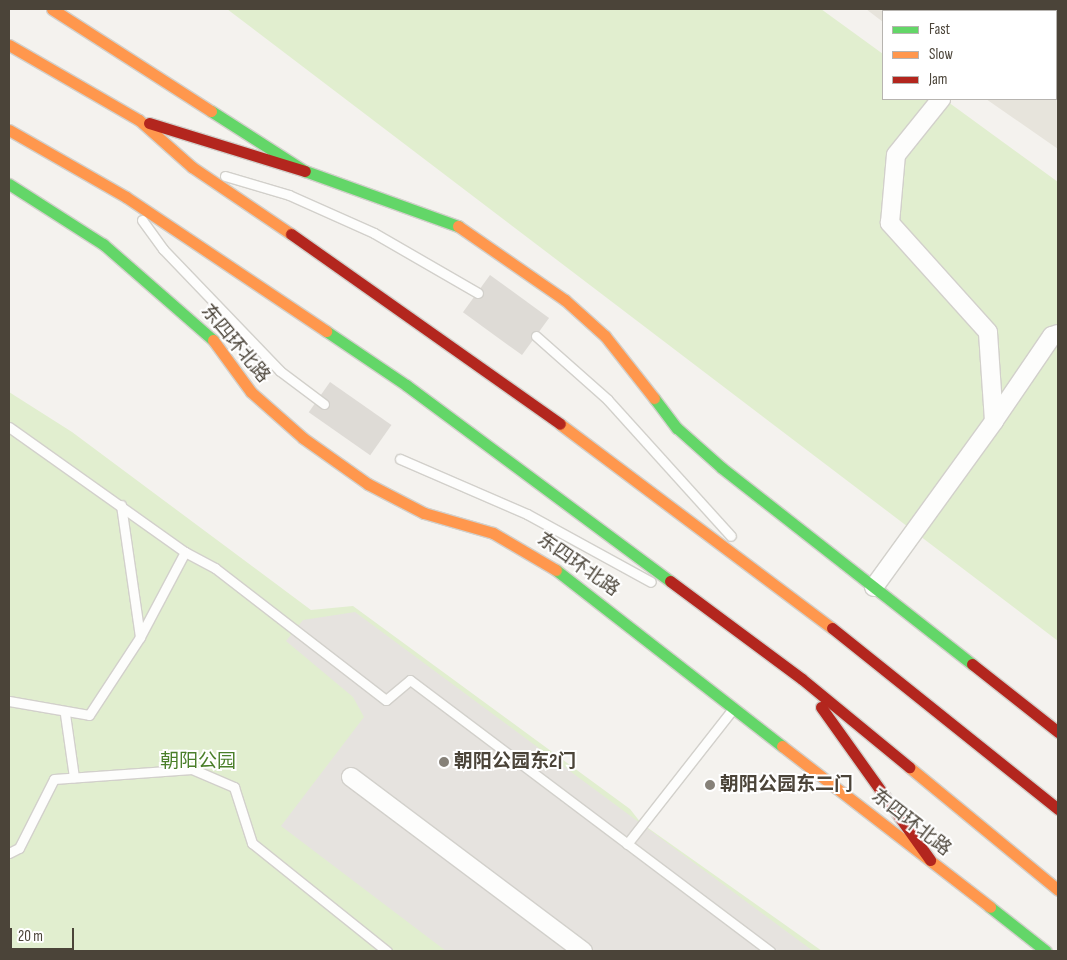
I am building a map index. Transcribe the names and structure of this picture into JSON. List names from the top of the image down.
{
  "streets": {
    "main road": ["东四环北路"]
  },
  "parks": ["朝阳公园"],
  "places": ["朝阳公园东2门", "朝阳公园东二门"],
  "legend": ["Fast", "Slow", "Jam"],
  "scale_bar": "20 m"
}
